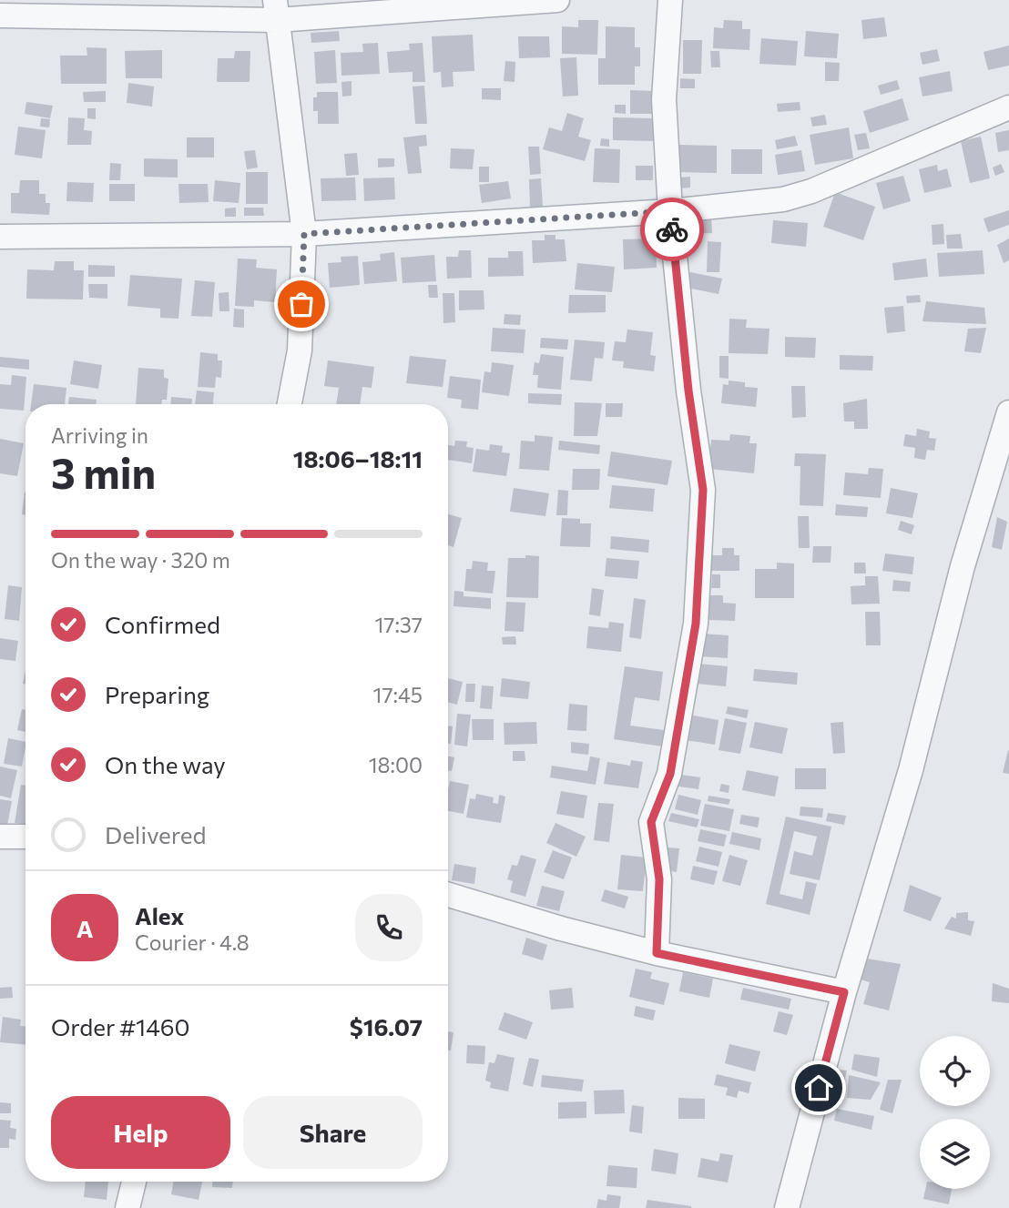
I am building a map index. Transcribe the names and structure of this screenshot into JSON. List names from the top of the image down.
{
  "page": {
    "heading": ["3 min", "Arriving in", "18:06–18:11"],
    "panel": [
      "Alex",
      "Courier · 4.8",
      "Order #1460",
      "$16.07"
    ],
    "bar": "On the way · 320 m",
    "list": [
      ["Confirmed", "17:37"],
      ["Preparing", "17:45"],
      ["On the way", "18:00"],
      "Delivered"
    ],
    "round": "A",
    "buttons": ["Help", "Share"]
  }
}
